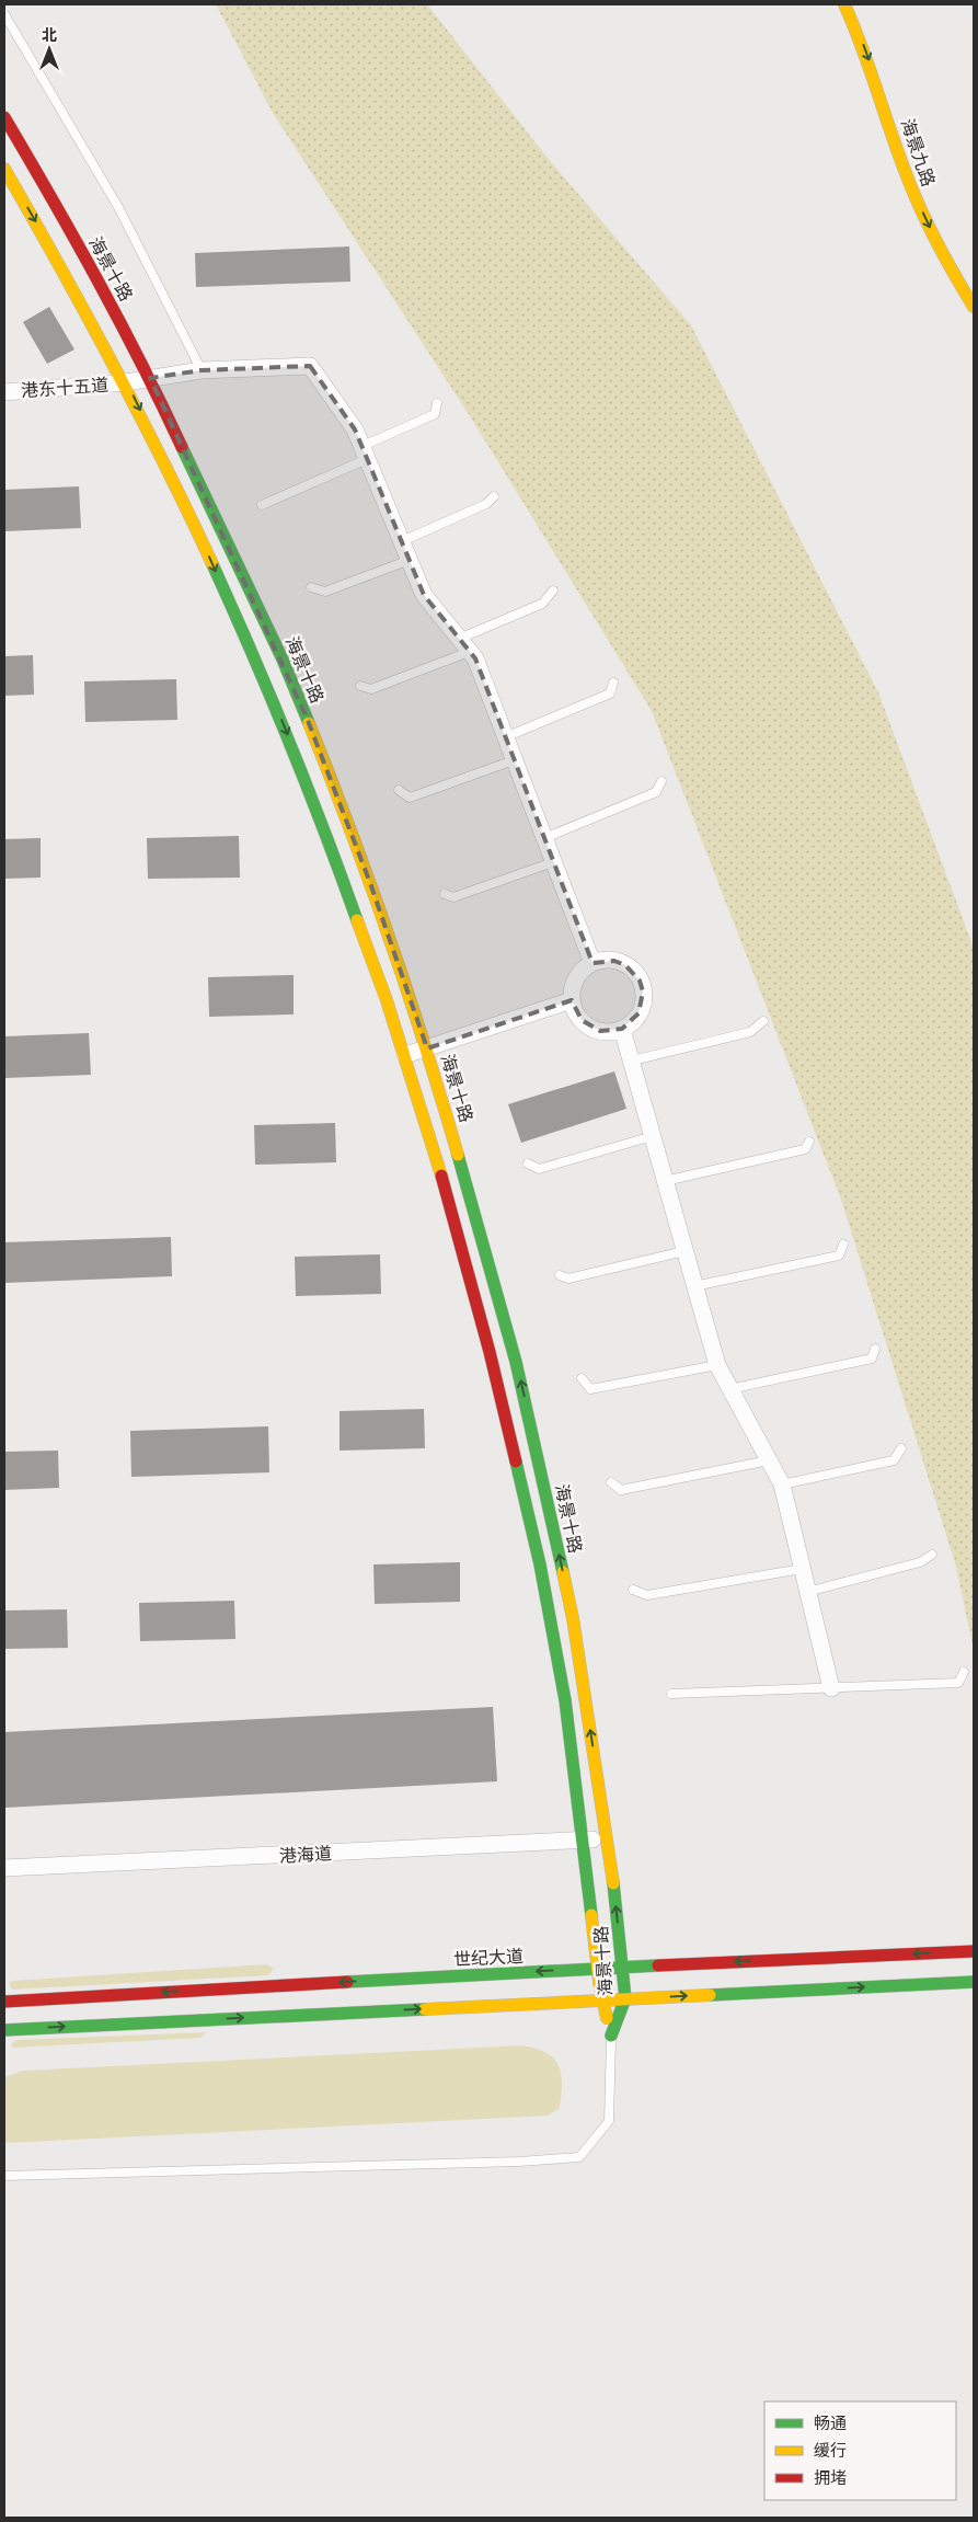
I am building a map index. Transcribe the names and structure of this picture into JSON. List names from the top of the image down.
{
  "streets": {
    "street": [
      "海景九路",
      "海景十路",
      "港东十五道",
      "港海道",
      "世纪大道"
    ]
  },
  "crossings": [
    ["海景十路", "港东十五道"],
    ["海景十路", "港海道"],
    ["海景十路", "世纪大道"]
  ],
  "legend": ["畅通", "缓行", "拥堵"],
  "north": "top"
}
